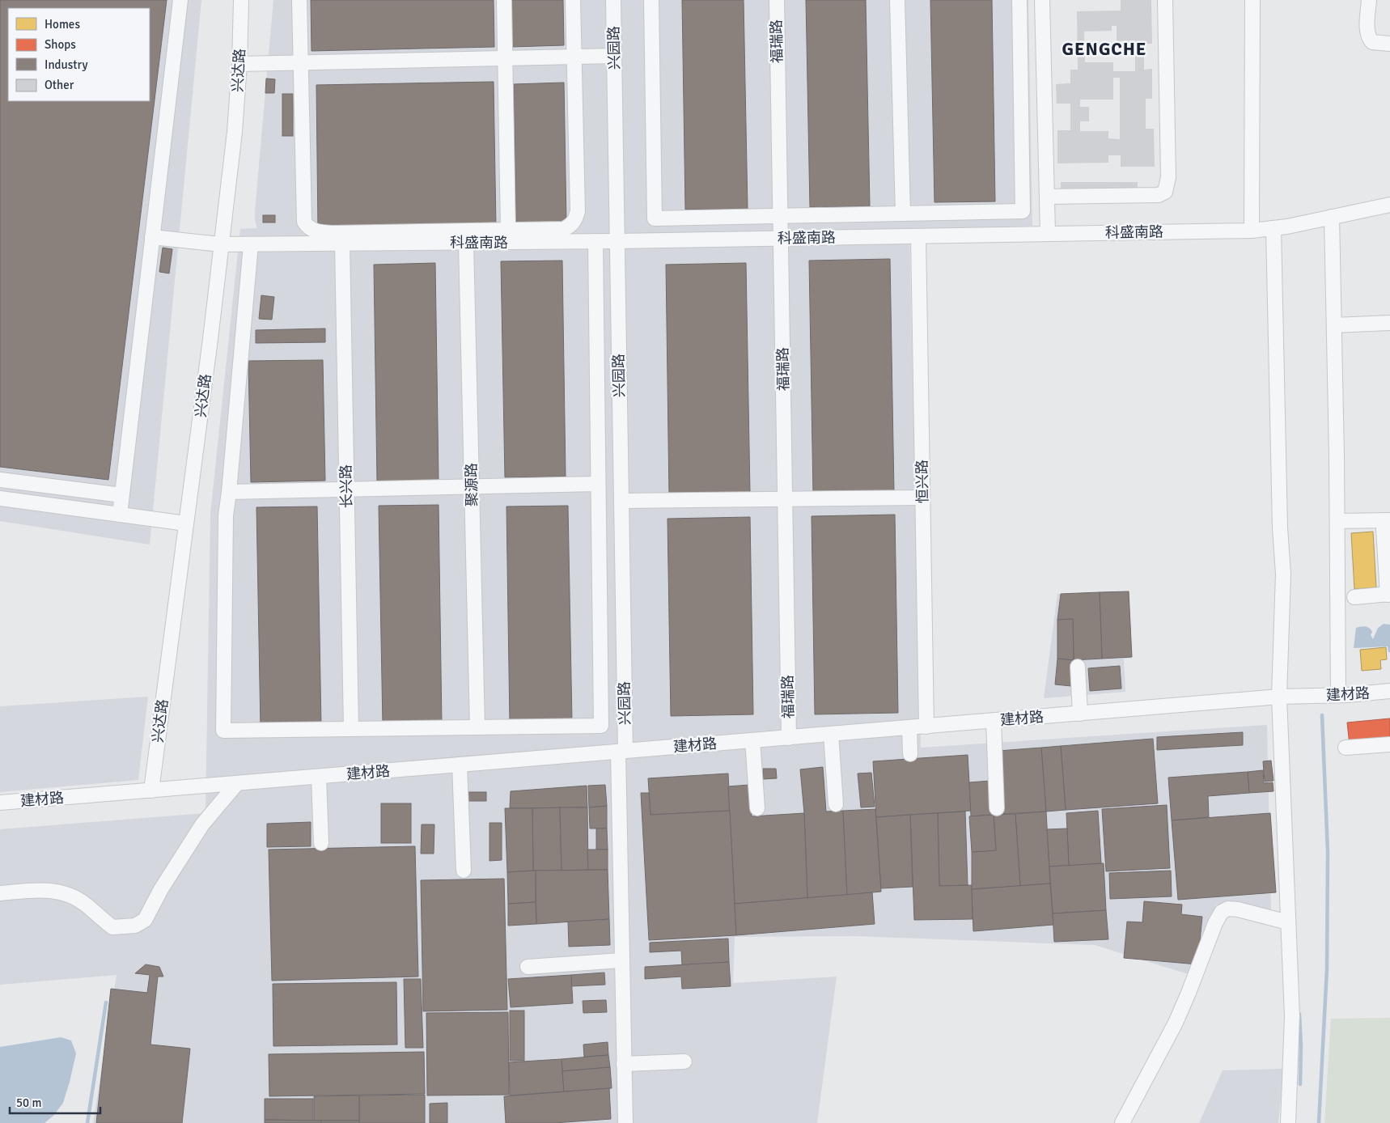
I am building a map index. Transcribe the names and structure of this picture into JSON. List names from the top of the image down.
{
  "streets": {
    "street": [
      "福瑞路",
      "兴园路",
      "兴达路",
      "科盛南路",
      "恒兴路",
      "聚源路",
      "长兴路",
      "建材路"
    ]
  },
  "crossings": [
    ["福瑞路", "科盛南路"],
    ["福瑞路", "建材路"],
    ["兴园路", "科盛南路"],
    ["兴园路", "建材路"],
    ["兴达路", "科盛南路"],
    ["兴达路", "建材路"],
    ["科盛南路", "恒兴路"],
    ["科盛南路", "聚源路"],
    ["科盛南路", "长兴路"],
    ["恒兴路", "建材路"]
  ],
  "districts": ["GENGCHE"],
  "legend": [
    "Homes",
    "Shops",
    "Industry",
    "Other"
  ],
  "scale_bar": "50 m"
}
